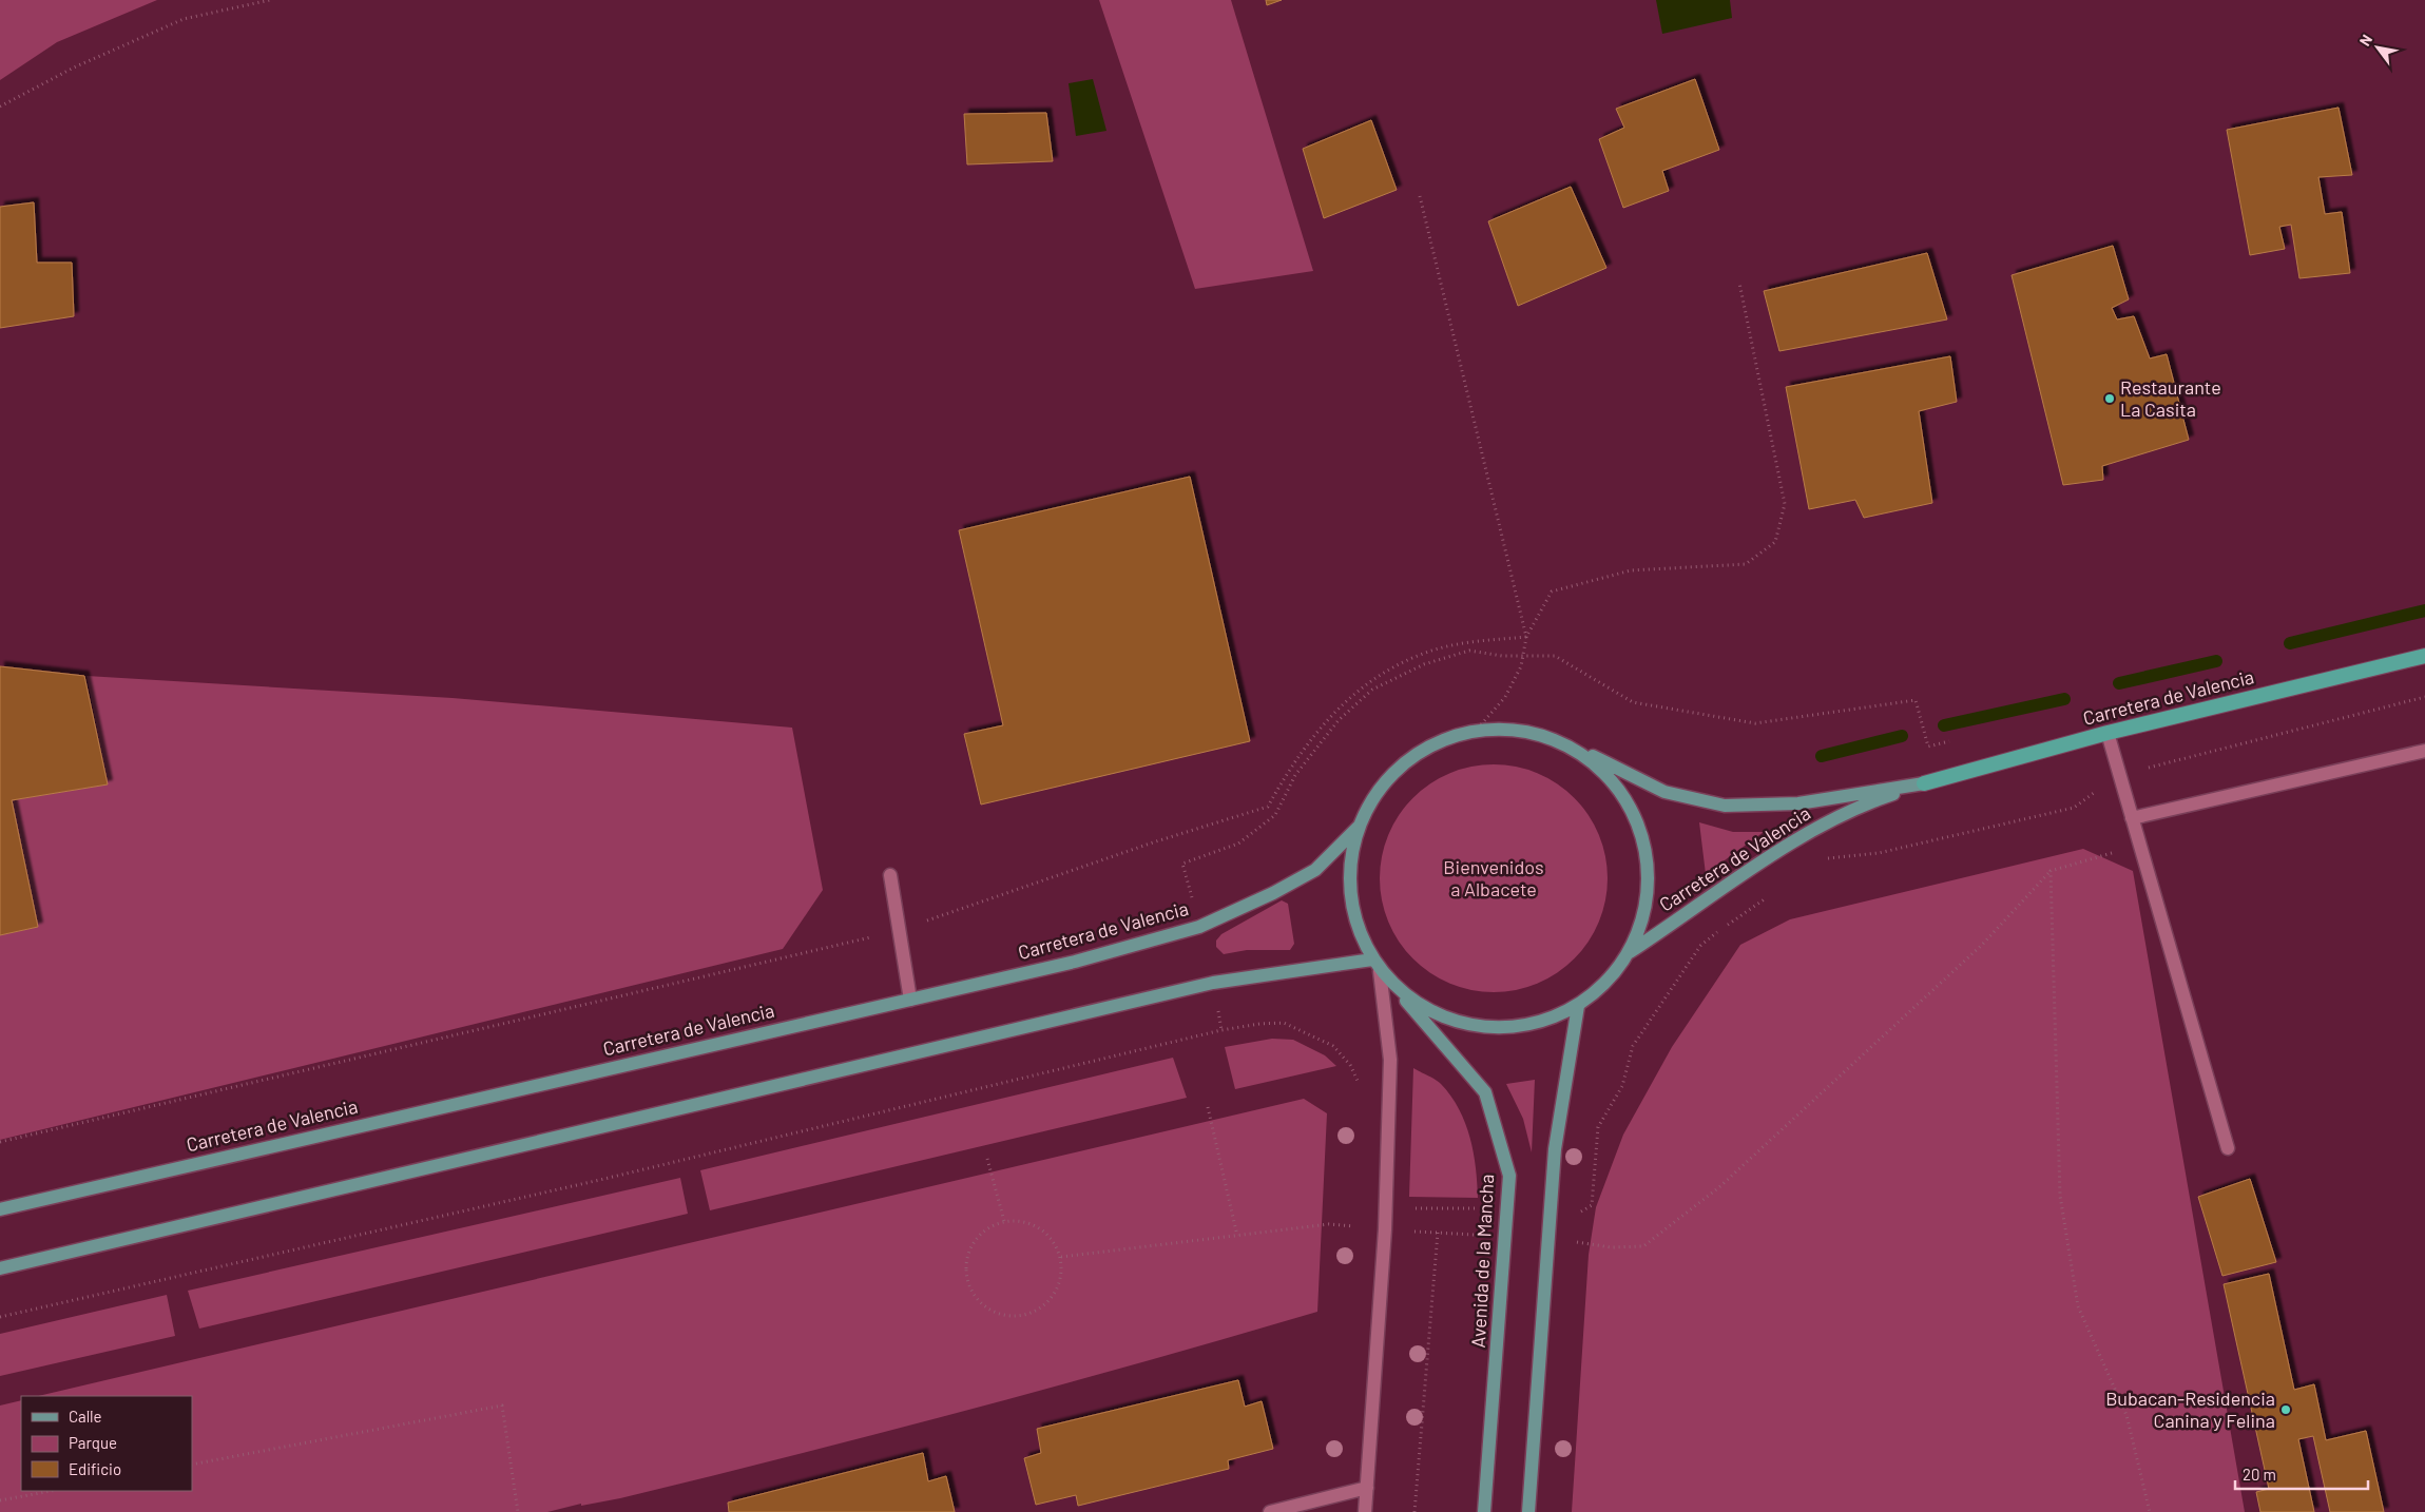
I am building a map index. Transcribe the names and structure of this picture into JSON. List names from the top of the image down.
{
  "streets": {
    "highway": ["Carretera de Valencia"],
    "main road": ["Avenida de la Mancha"]
  },
  "parks": ["Bienvenidos a Albacete"],
  "places": ["Restaurante La Casita", "Bubacan-Residencia Canina y Felina"],
  "legend": ["Calle", "Parque", "Edificio"],
  "scale_bar": "20 m",
  "north": "top left"
}
